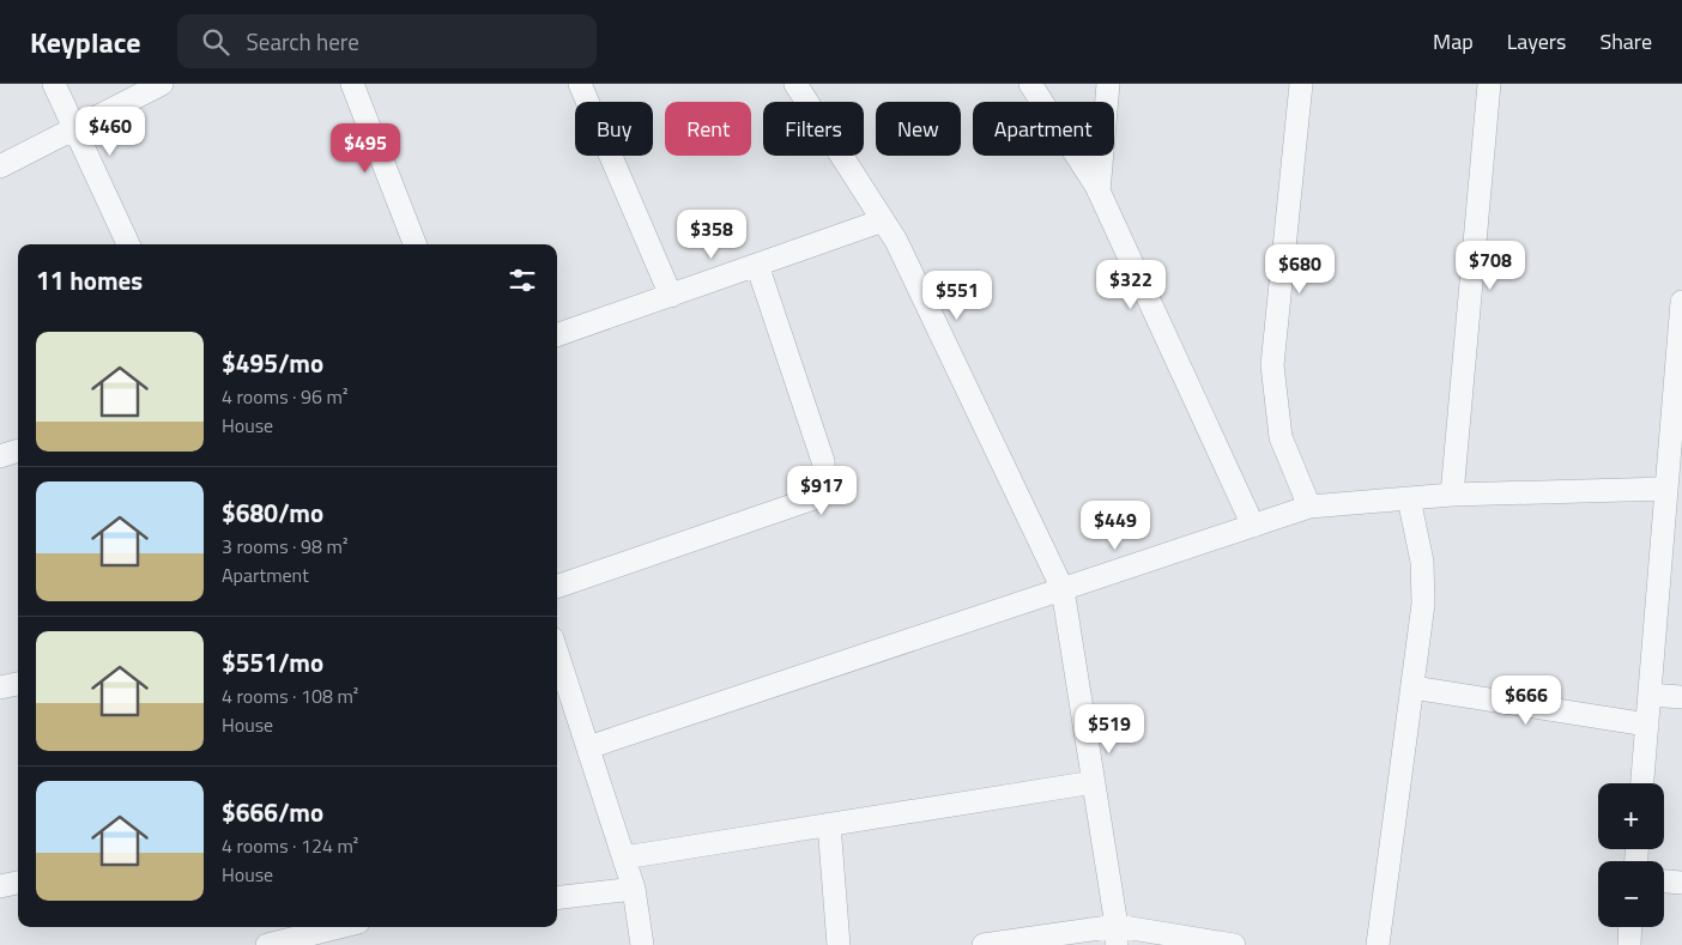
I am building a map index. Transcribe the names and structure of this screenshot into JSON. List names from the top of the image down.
{
  "page": {
    "header": "Keyplace",
    "search": "Search here",
    "nav": ["Map", "Layers", "Share"],
    "chip": [
      "Buy",
      "Rent",
      "Filters",
      "New",
      "Apartment"
    ],
    "price": [
      "$460",
      "$495",
      "$358",
      "$708",
      "$680",
      "$322",
      "$551",
      "$917",
      "$449",
      "$666",
      "$519"
    ],
    "heading": "11 homes",
    "list": [
      {
        "name": "$495/mo",
        "note": "4 rooms · 96 m² · House"
      },
      {
        "name": "$680/mo",
        "note": "3 rooms · 98 m² · Apartment"
      },
      {
        "name": "$551/mo",
        "note": "4 rooms · 108 m² · House"
      },
      {
        "name": "$666/mo",
        "note": "4 rooms · 124 m² · House"
      }
    ],
    "map_buttons": ["+", "−"]
  }
}
